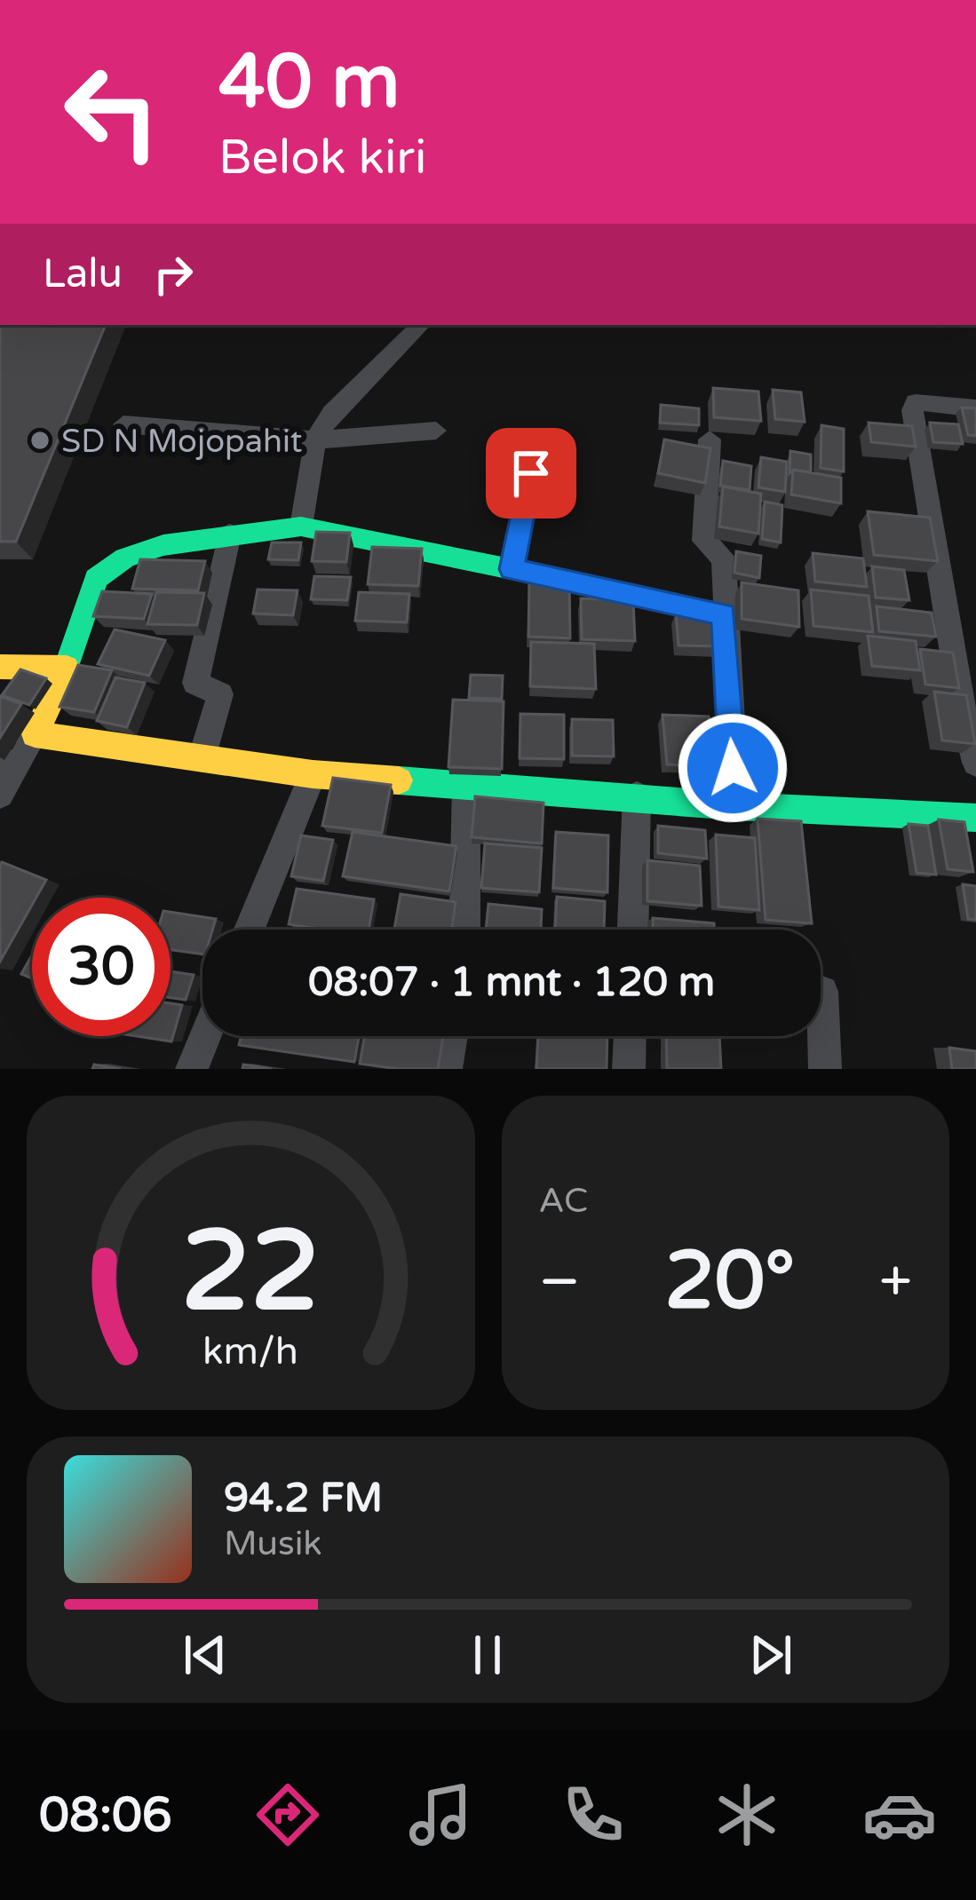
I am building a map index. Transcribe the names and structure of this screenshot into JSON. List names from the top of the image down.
{
  "places": ["SD N Mojopahit"],
  "page": {
    "turn": ["40 m", "Belok kiri"],
    "then": "Lalu",
    "limit": "30",
    "trip": "08:07 · 1 mnt · 120 m",
    "tile": "AC",
    "heat": ["−", "20°", "+"],
    "song": ["94.2 FM", "Musik"],
    "tabs": "08:06",
    "gauge": ["22", "km/h"]
  }
}
